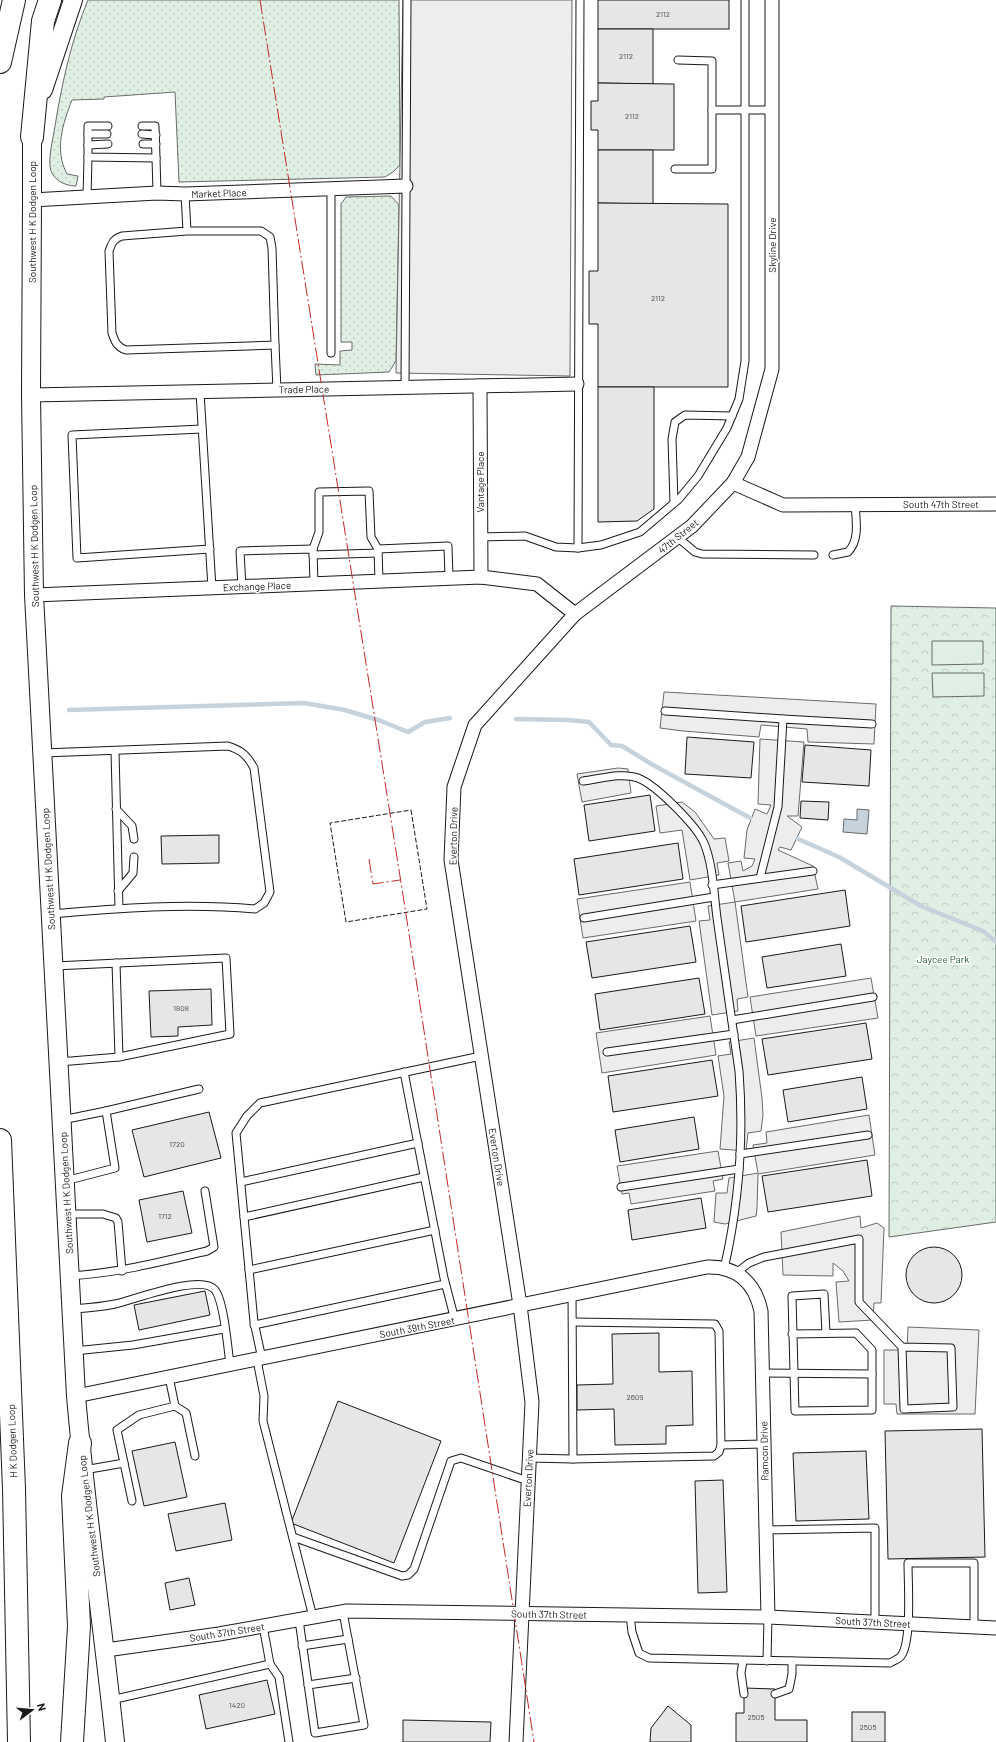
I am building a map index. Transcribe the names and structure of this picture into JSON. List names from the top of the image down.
{
  "streets": {
    "highway": ["H K Dodgen Loop"],
    "main road": ["Southwest H K Dodgen Loop"],
    "street": [
      "Market Place",
      "Skyline Drive",
      "Trade Place",
      "Vantage Place",
      "South 47th Street",
      "47th Street",
      "Exchange Place",
      "Everton Drive",
      "South 39th Street",
      "Ramcon Drive",
      "South 37th Street"
    ]
  },
  "crossings": [
    ["Market Place", "Southwest H K Dodgen Loop"],
    ["Southwest H K Dodgen Loop", "Trade Place"],
    ["Southwest H K Dodgen Loop", "Exchange Place"],
    ["Southwest H K Dodgen Loop", "South 39th Street"],
    ["Southwest H K Dodgen Loop", "South 37th Street"],
    ["Skyline Drive", "47th Street"],
    ["Trade Place", "Vantage Place"],
    ["Vantage Place", "Exchange Place"],
    ["47th Street", "Everton Drive"],
    ["Everton Drive", "South 39th Street"],
    ["Everton Drive", "South 37th Street"],
    ["South 39th Street", "Ramcon Drive"],
    ["Ramcon Drive", "South 37th Street"]
  ],
  "parks": ["Jaycee Park"],
  "house_numbers": [
    "2112",
    "2112",
    "2112",
    "2112",
    "1808",
    "1720",
    "1712",
    "2609",
    "1420",
    "2505",
    "2505"
  ],
  "north": "right"
}
